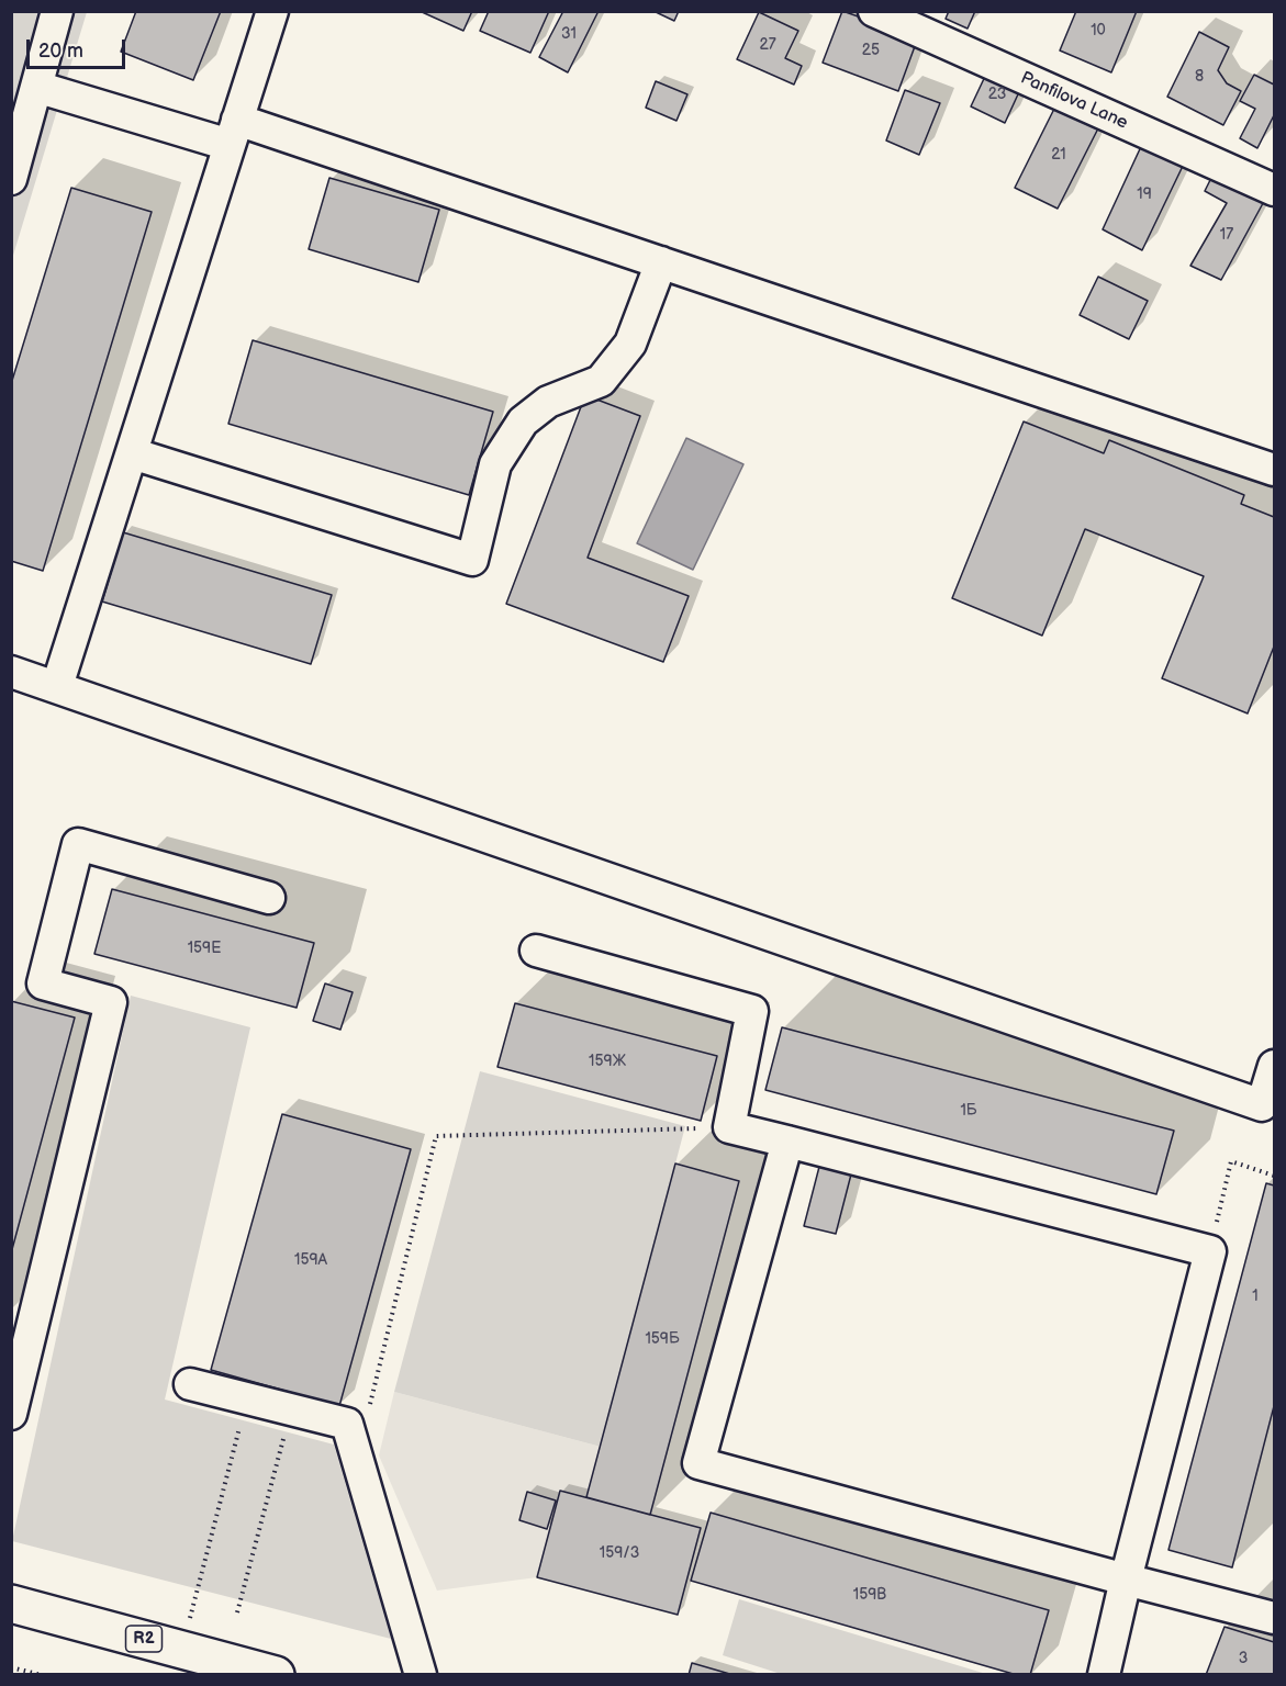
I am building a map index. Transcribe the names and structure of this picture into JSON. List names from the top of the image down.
{
  "streets": {
    "main road": ["R2"],
    "street": ["Panfilova Lane"]
  },
  "house_numbers": [
    "10",
    "31",
    "27",
    "25",
    "8",
    "23",
    "21",
    "19",
    "17",
    "159Е",
    "159Ж",
    "1Б",
    "159А",
    "1",
    "159Б",
    "159/3",
    "159В",
    "3"
  ],
  "scale_bar": "20 m"
}
